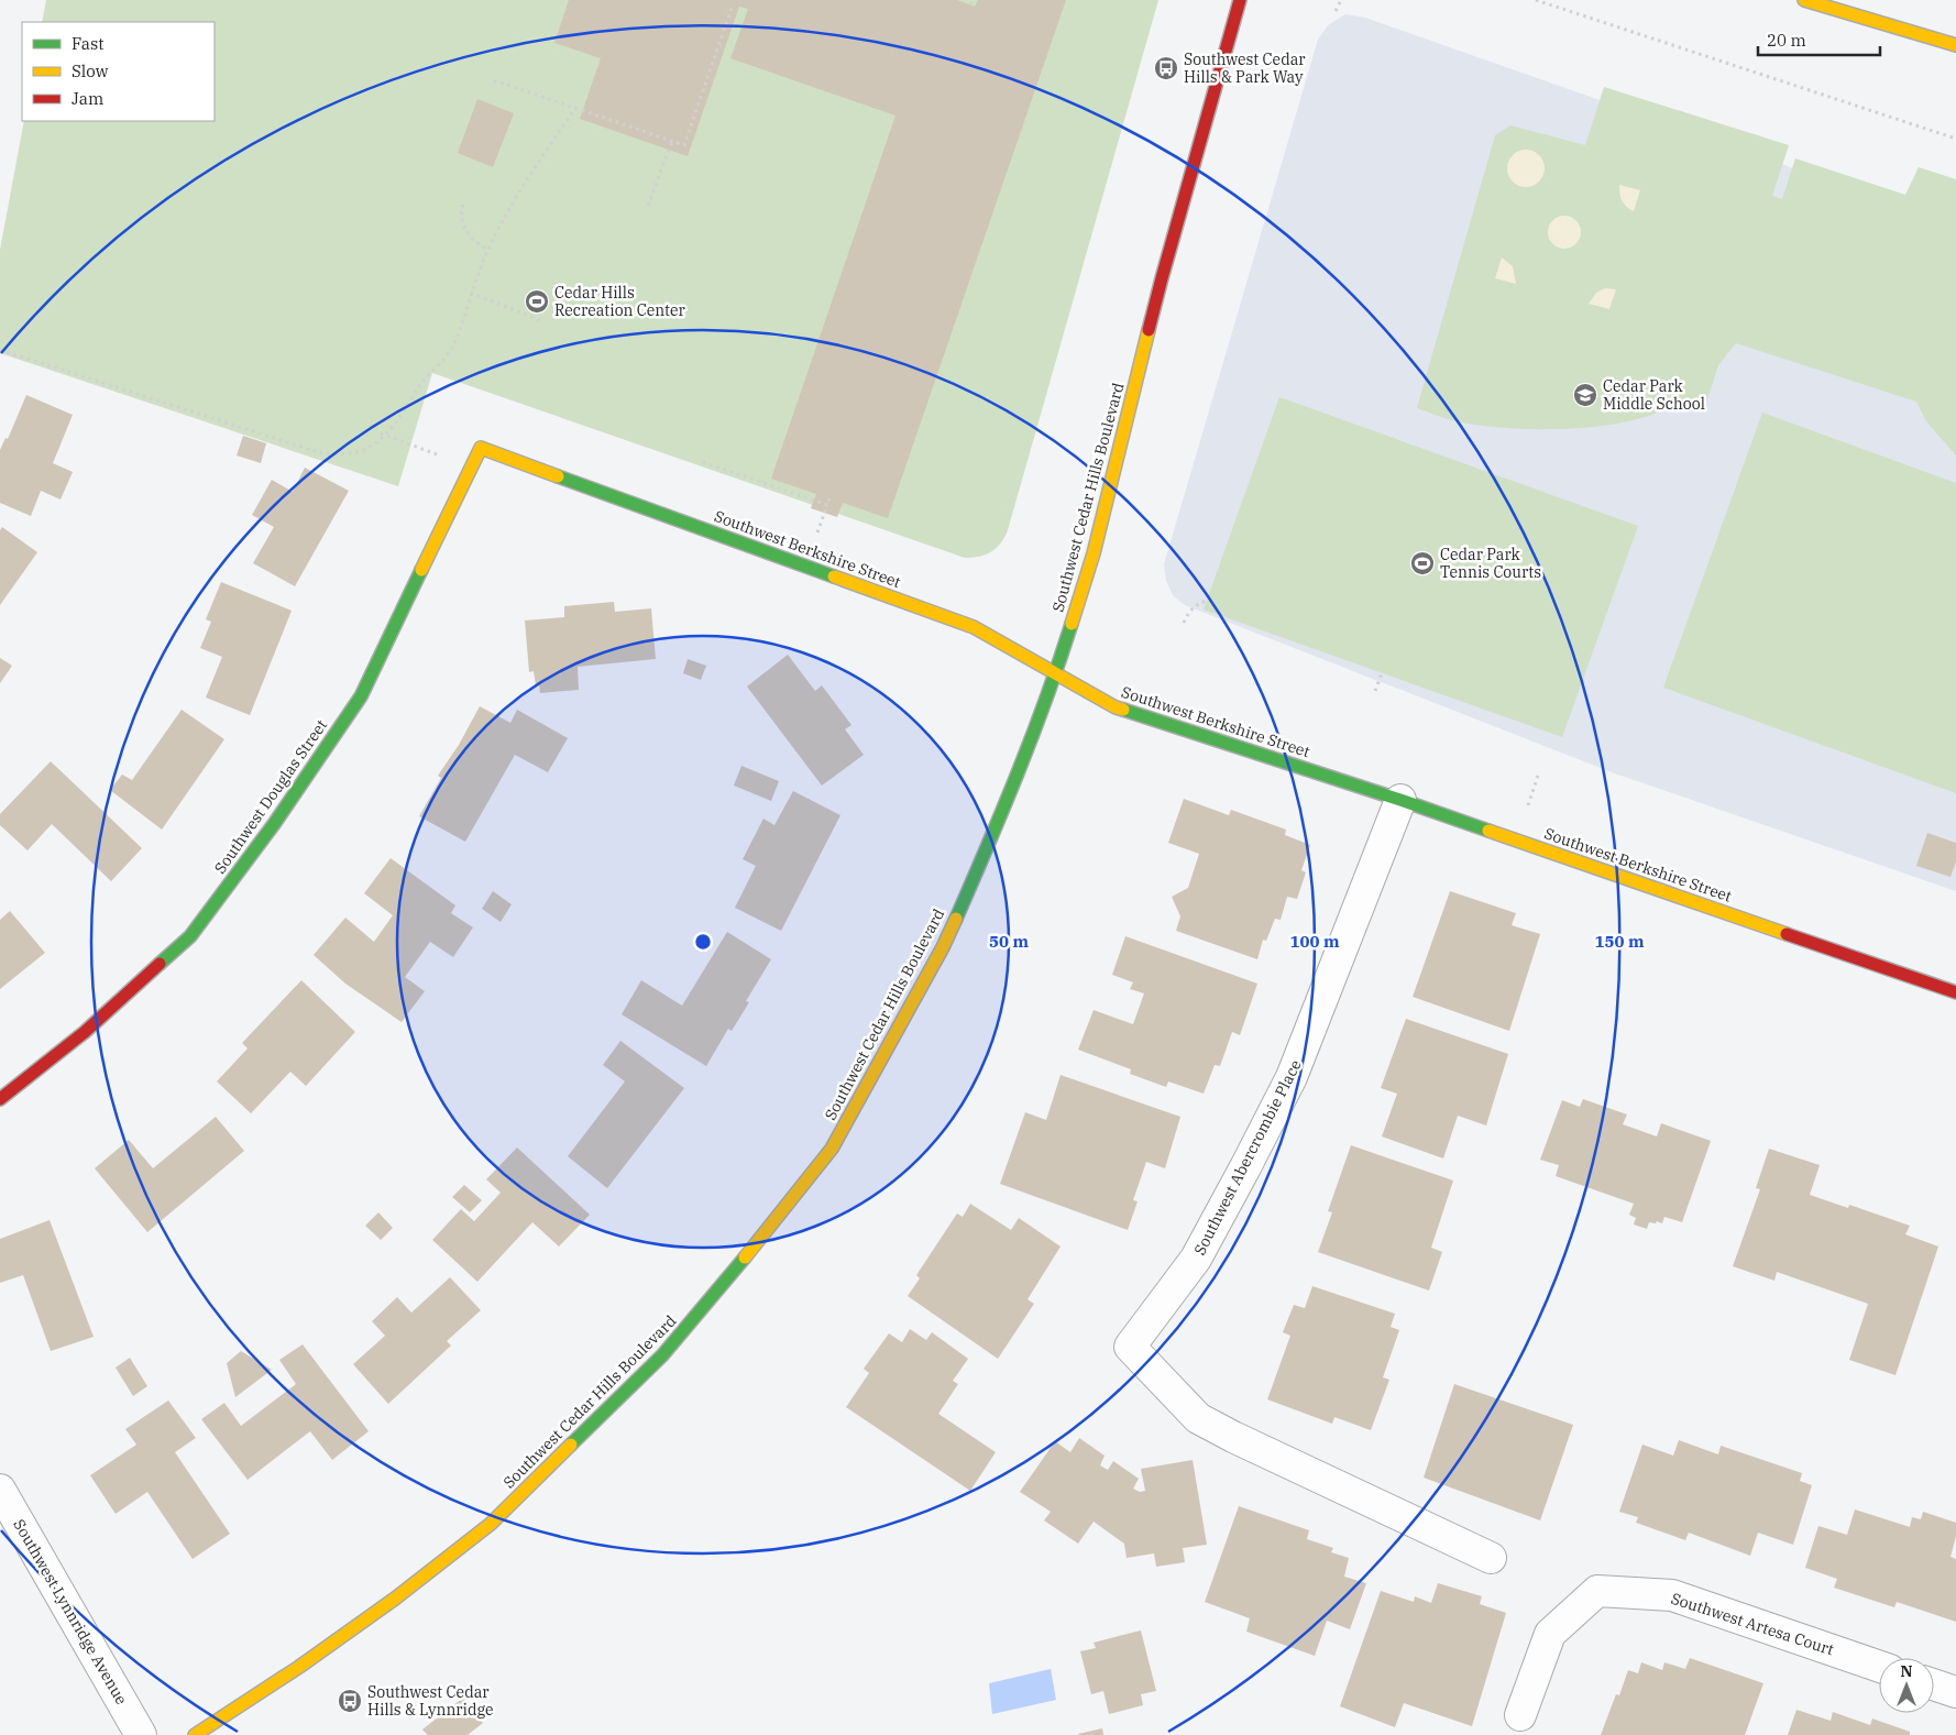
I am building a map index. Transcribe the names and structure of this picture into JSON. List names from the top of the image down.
{
  "streets": {
    "street": [
      "Southwest Cedar Hills Boulevard",
      "Southwest Berkshire Street",
      "Southwest Douglas Street",
      "Southwest Abercrombie Place",
      "Southwest Lynnridge Avenue",
      "Southwest Artesa Court"
    ]
  },
  "crossings": [
    ["Southwest Cedar Hills Boulevard", "Southwest Berkshire Street"],
    ["Southwest Berkshire Street", "Southwest Douglas Street"],
    ["Southwest Berkshire Street", "Southwest Abercrombie Place"]
  ],
  "places": {
    "bus stop": ["Southwest Cedar Hills & Park Way", "Southwest Cedar Hills & Lynnridge"],
    "sports": ["Cedar Hills Recreation Center", "Cedar Park Tennis Courts"],
    "school or university": ["Cedar Park Middle School"]
  },
  "legend": ["Fast", "Slow", "Jam"],
  "scale_bar": "20 m",
  "north": "top",
  "rings": ["50 m", "100 m", "150 m"]
}
